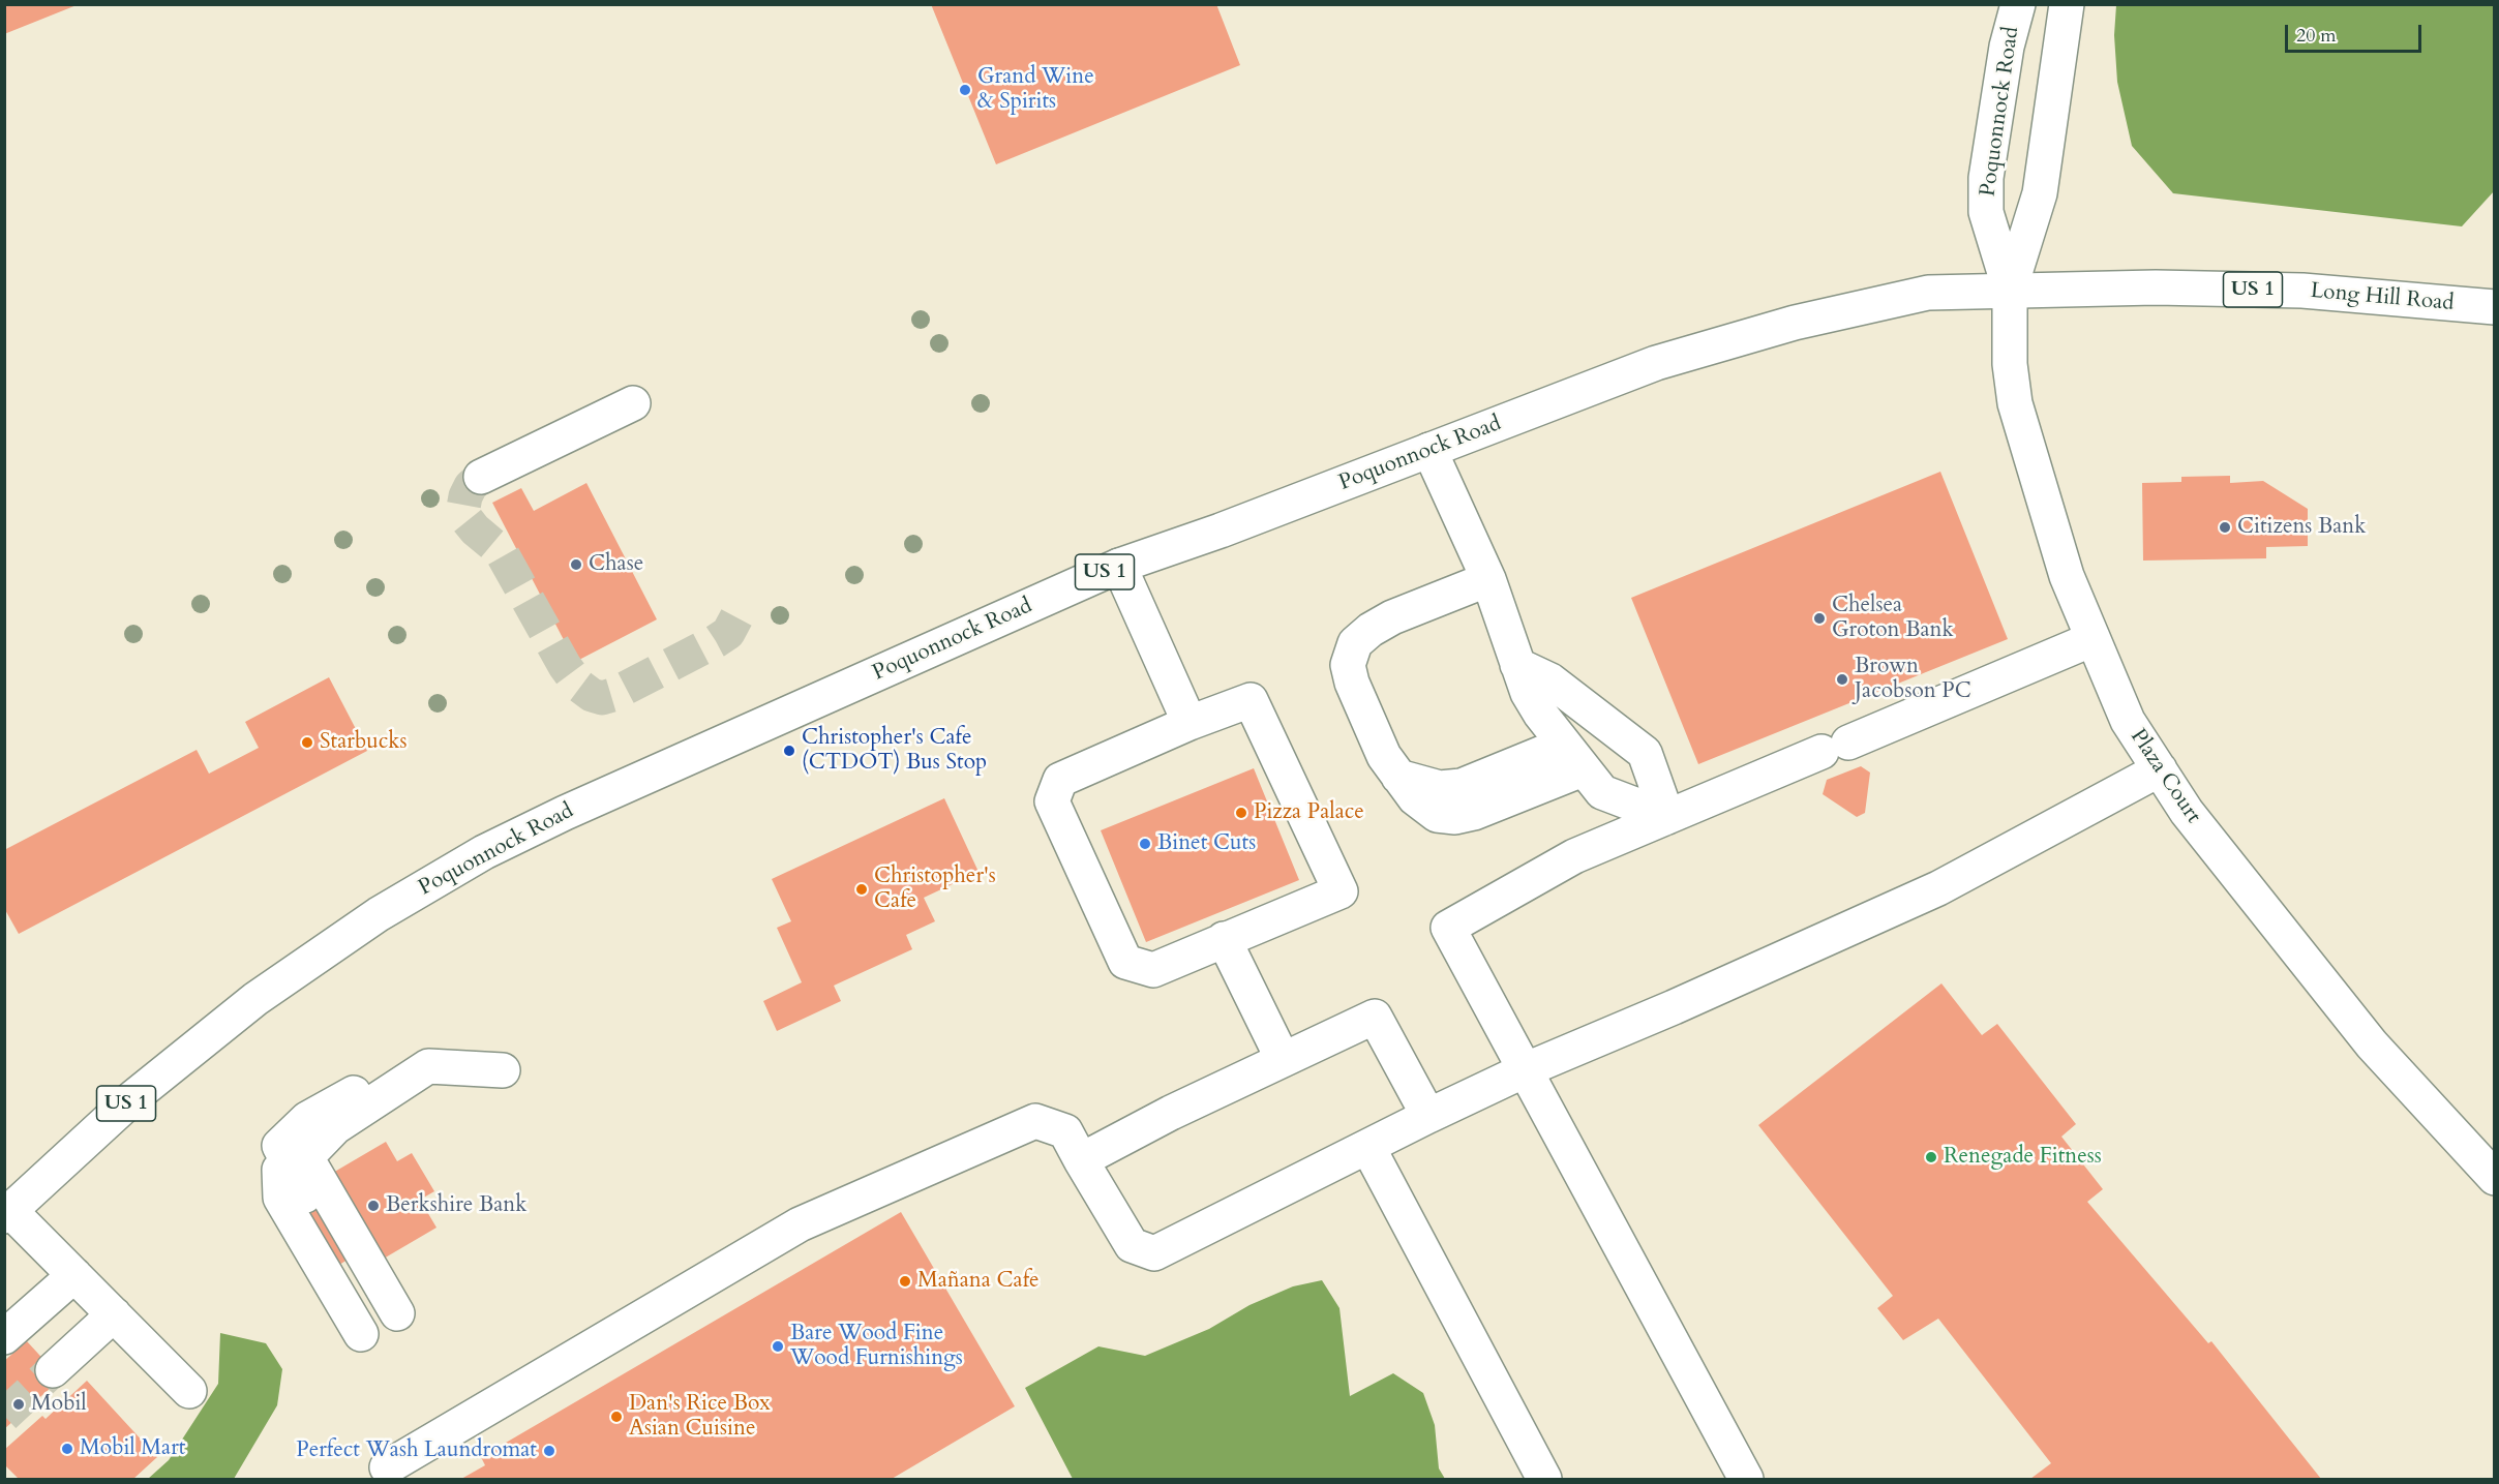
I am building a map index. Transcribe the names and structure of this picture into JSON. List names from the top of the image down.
{
  "streets": {
    "main road": [
      "Poquonnock Road",
      "US 1",
      "Long Hill Road",
      "Plaza Court"
    ]
  },
  "crossings": [
    ["Poquonnock Road", "Long Hill Road"],
    ["Poquonnock Road", "Plaza Court"],
    ["Long Hill Road", "Plaza Court"]
  ],
  "places": [
    "Grand Wine & Spirits",
    "Citizens Bank",
    "Chase",
    "Chelsea Groton Bank",
    "Brown Jacobson PC",
    "Starbucks",
    "Christopher's Cafe (CTDOT) Bus Stop",
    "Pizza Palace",
    "Binet Cuts",
    "Christopher's Cafe",
    "Renegade Fitness",
    "Berkshire Bank",
    "Mañana Cafe",
    "Bare Wood Fine Wood Furnishings",
    "Mobil",
    "Dan's Rice Box Asian Cuisine",
    "Mobil Mart",
    "Perfect Wash Laundromat"
  ],
  "scale_bar": "20 m"
}
